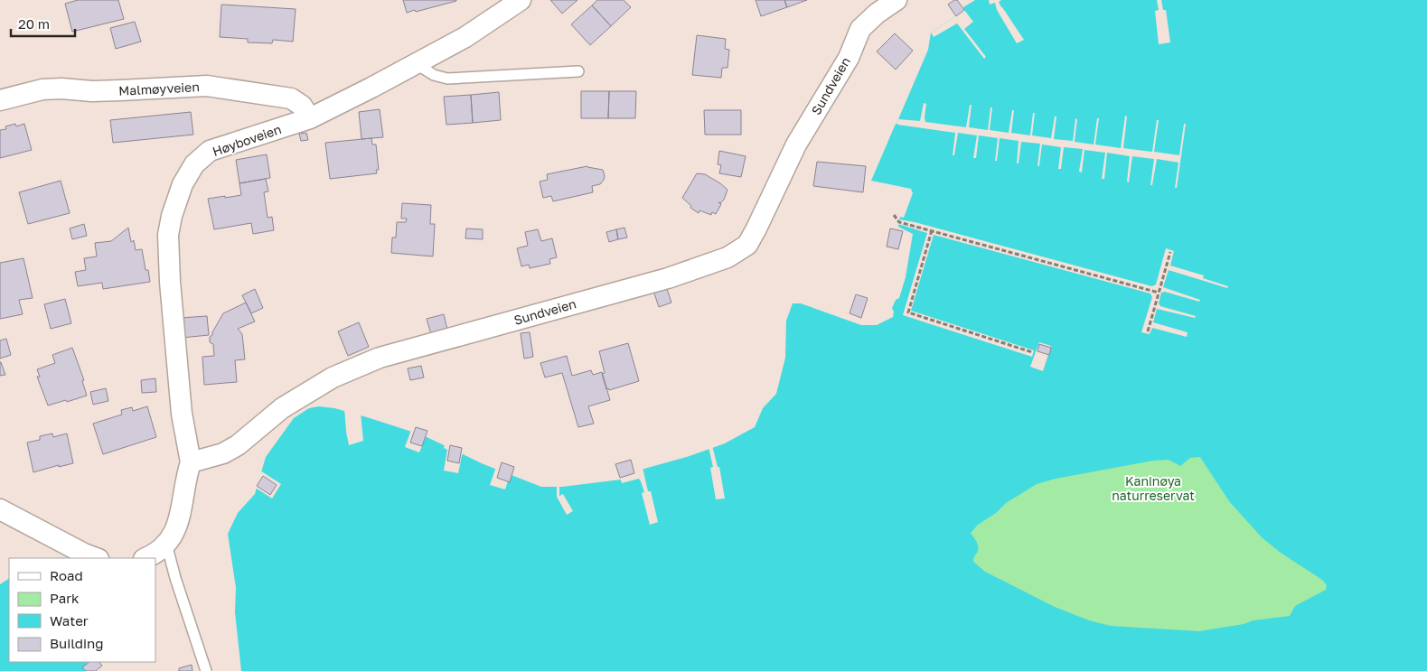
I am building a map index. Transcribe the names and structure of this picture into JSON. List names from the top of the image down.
{
  "streets": {
    "street": ["Sundveien", "Malmøyveien", "Høyboveien"]
  },
  "crossings": [
    ["Sundveien", "Høyboveien"],
    ["Malmøyveien", "Høyboveien"]
  ],
  "parks": ["Kaninøya naturreservat"],
  "legend": [
    "Road",
    "Park",
    "Water",
    "Building"
  ],
  "scale_bar": "20 m"
}
